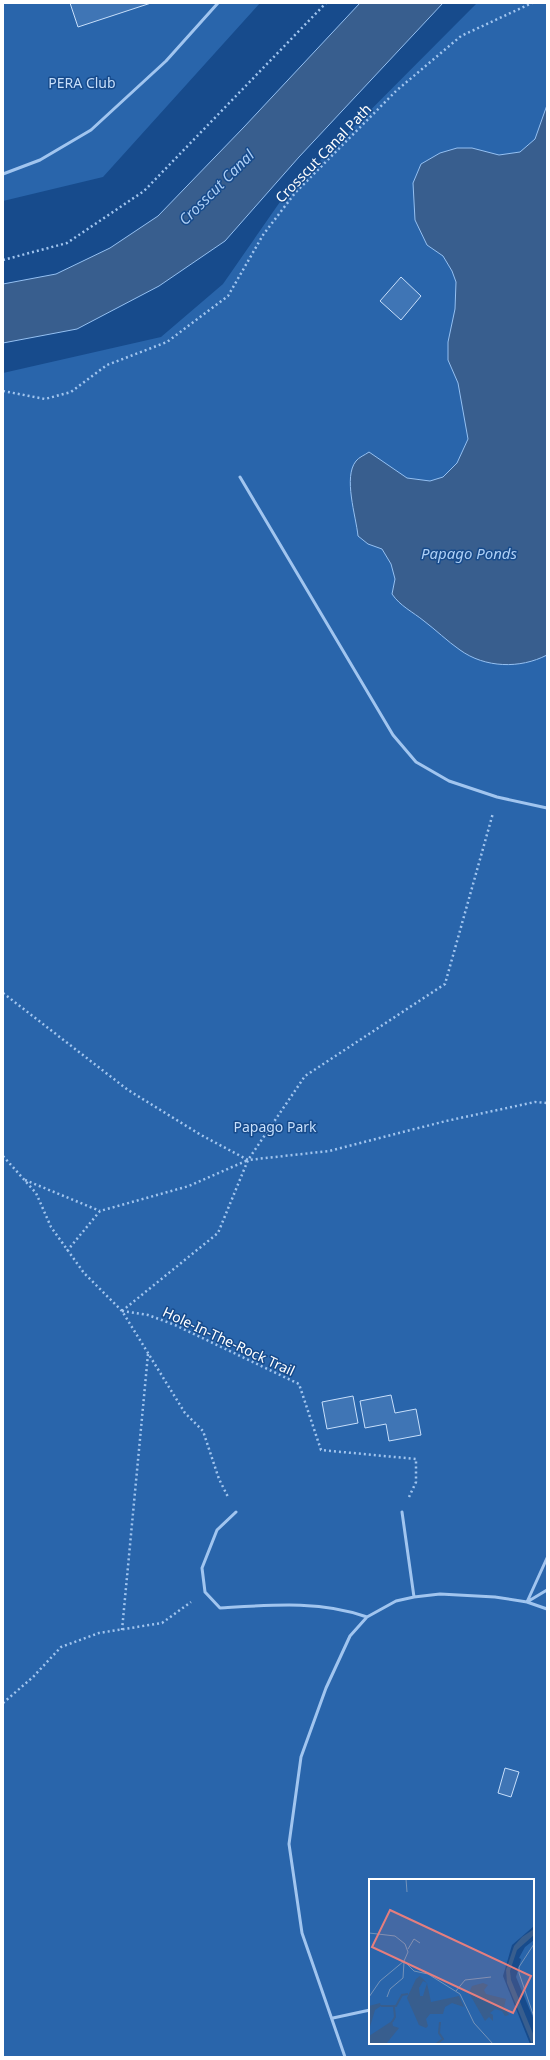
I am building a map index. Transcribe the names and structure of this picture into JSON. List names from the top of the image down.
{
  "streets": {
    "path": ["Crosscut Canal Path", "Hole-In-The-Rock Trail"]
  },
  "water": ["Crosscut Canal", "Papago Ponds"],
  "parks": ["PERA Club", "Papago Park"]
}
